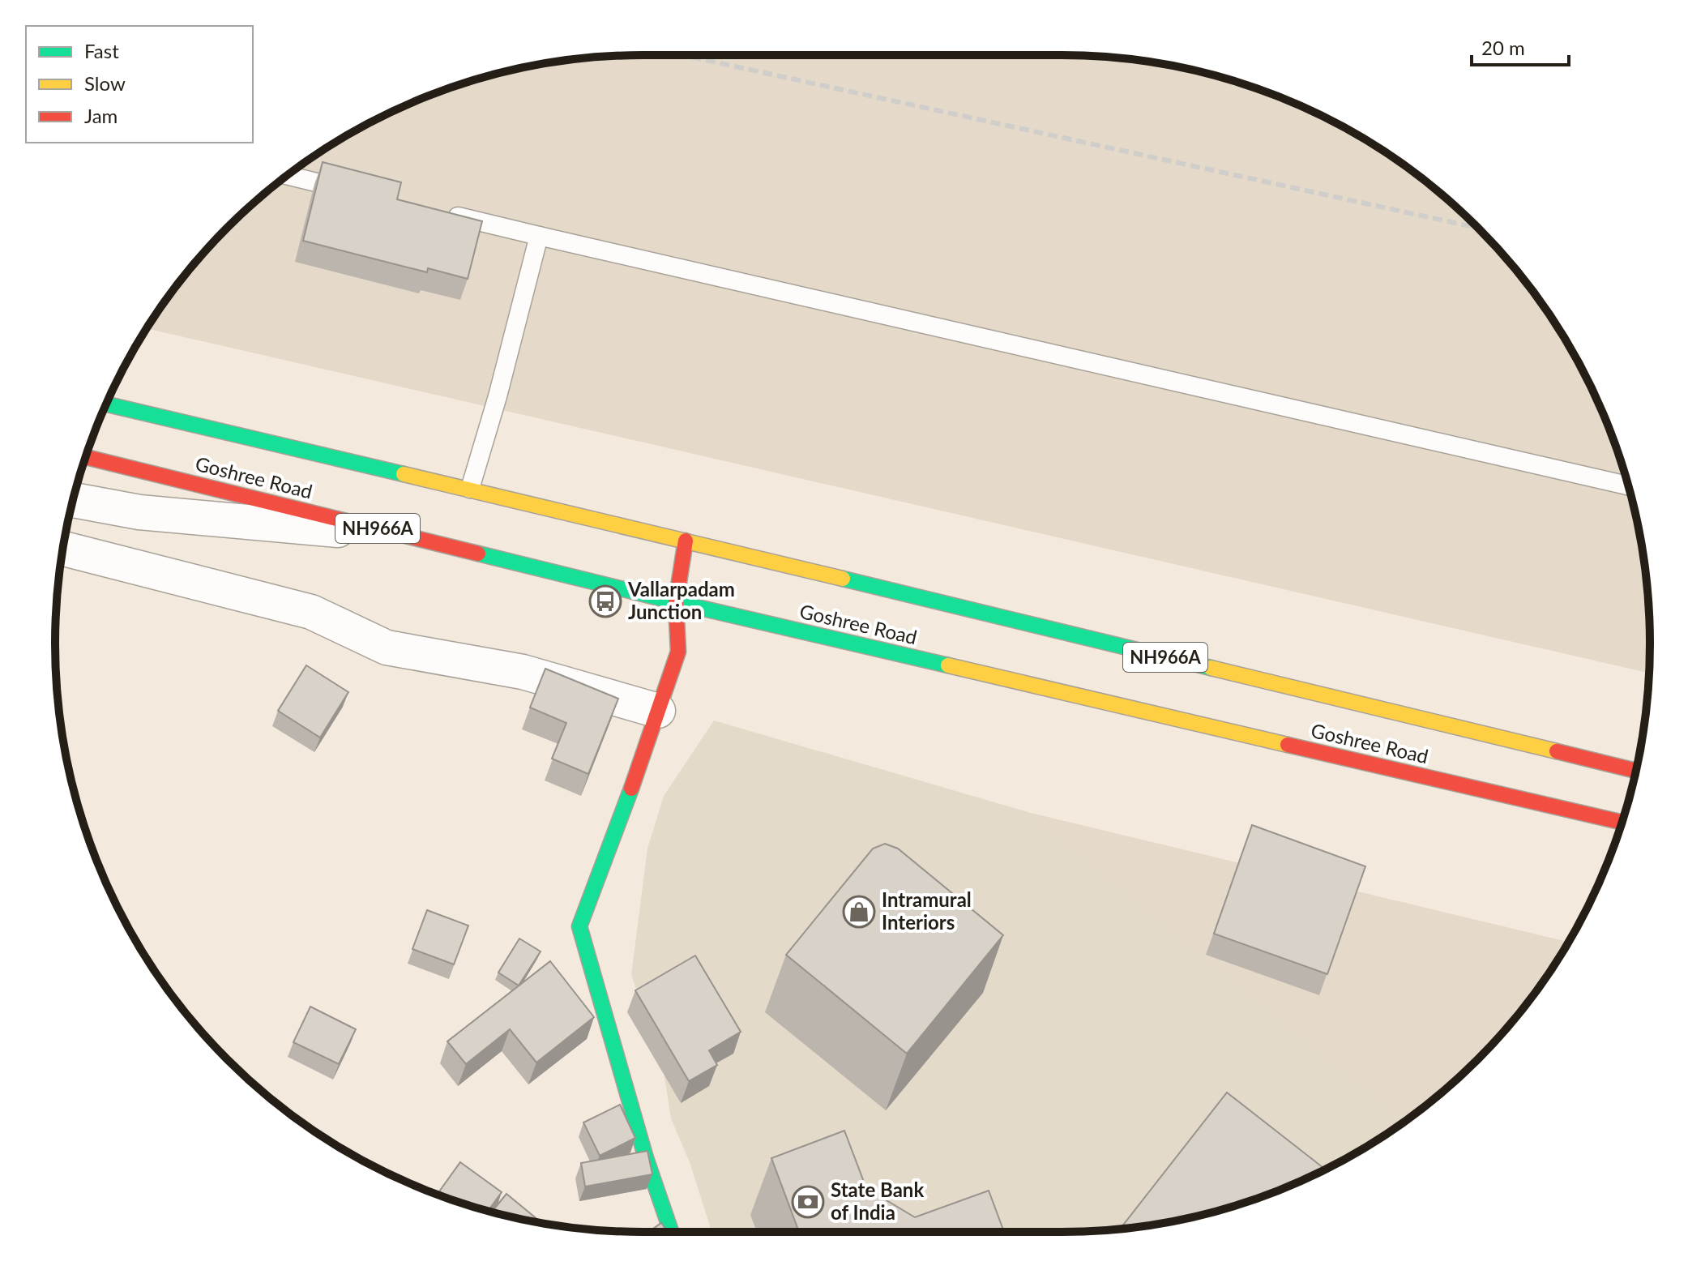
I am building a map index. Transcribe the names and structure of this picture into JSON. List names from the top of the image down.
{
  "streets": {
    "main road": ["Goshree Road", "NH966A"]
  },
  "places": {
    "bus stop": ["Vallarpadam Junction"],
    "shop": ["Intramural Interiors"],
    "bank": ["State Bank of India"]
  },
  "legend": ["Fast", "Slow", "Jam"],
  "scale_bar": "20 m"
}
